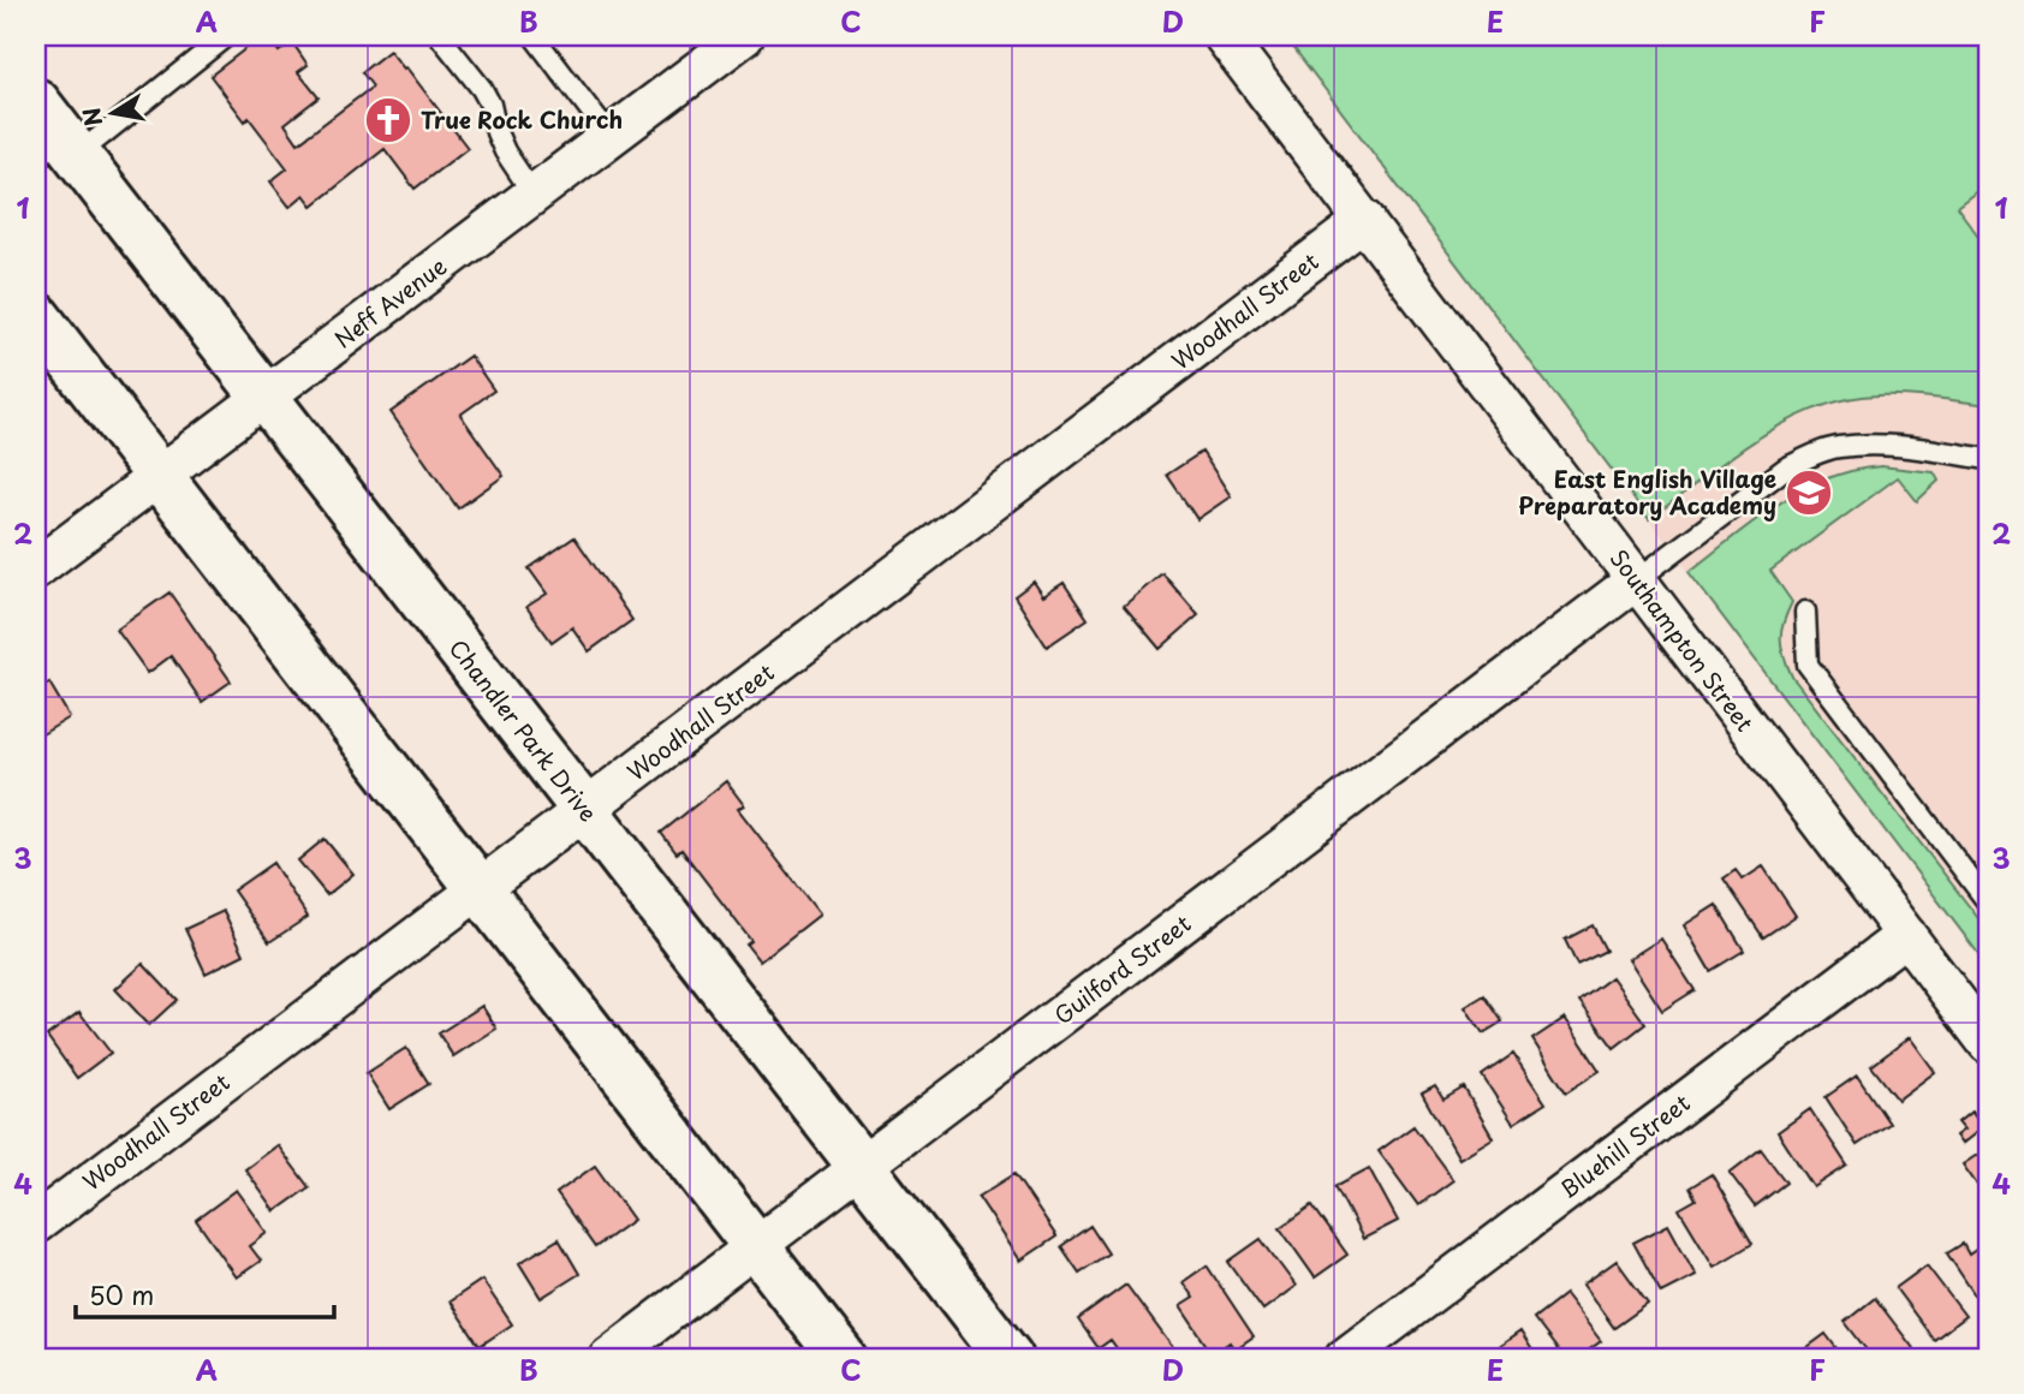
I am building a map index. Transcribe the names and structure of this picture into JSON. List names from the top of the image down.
{
  "streets": {
    "street": [
      "Neff Avenue",
      "Woodhall Street",
      "Southampton Street",
      "Chandler Park Drive",
      "Guilford Street",
      "Bluehill Street"
    ]
  },
  "crossings": [
    ["Neff Avenue", "Chandler Park Drive"],
    ["Woodhall Street", "Southampton Street"],
    ["Woodhall Street", "Chandler Park Drive"],
    ["Southampton Street", "Guilford Street"],
    ["Southampton Street", "Bluehill Street"],
    ["Chandler Park Drive", "Guilford Street"]
  ],
  "places": {
    "church": ["True Rock Church"],
    "school or university": ["East English Village Preparatory Academy"]
  },
  "scale_bar": "50 m",
  "north": "left",
  "grid": {
    "columns": [
      "A",
      "B",
      "C",
      "D",
      "E",
      "F"
    ],
    "rows": [
      "1",
      "2",
      "3",
      "4"
    ]
  }
}
